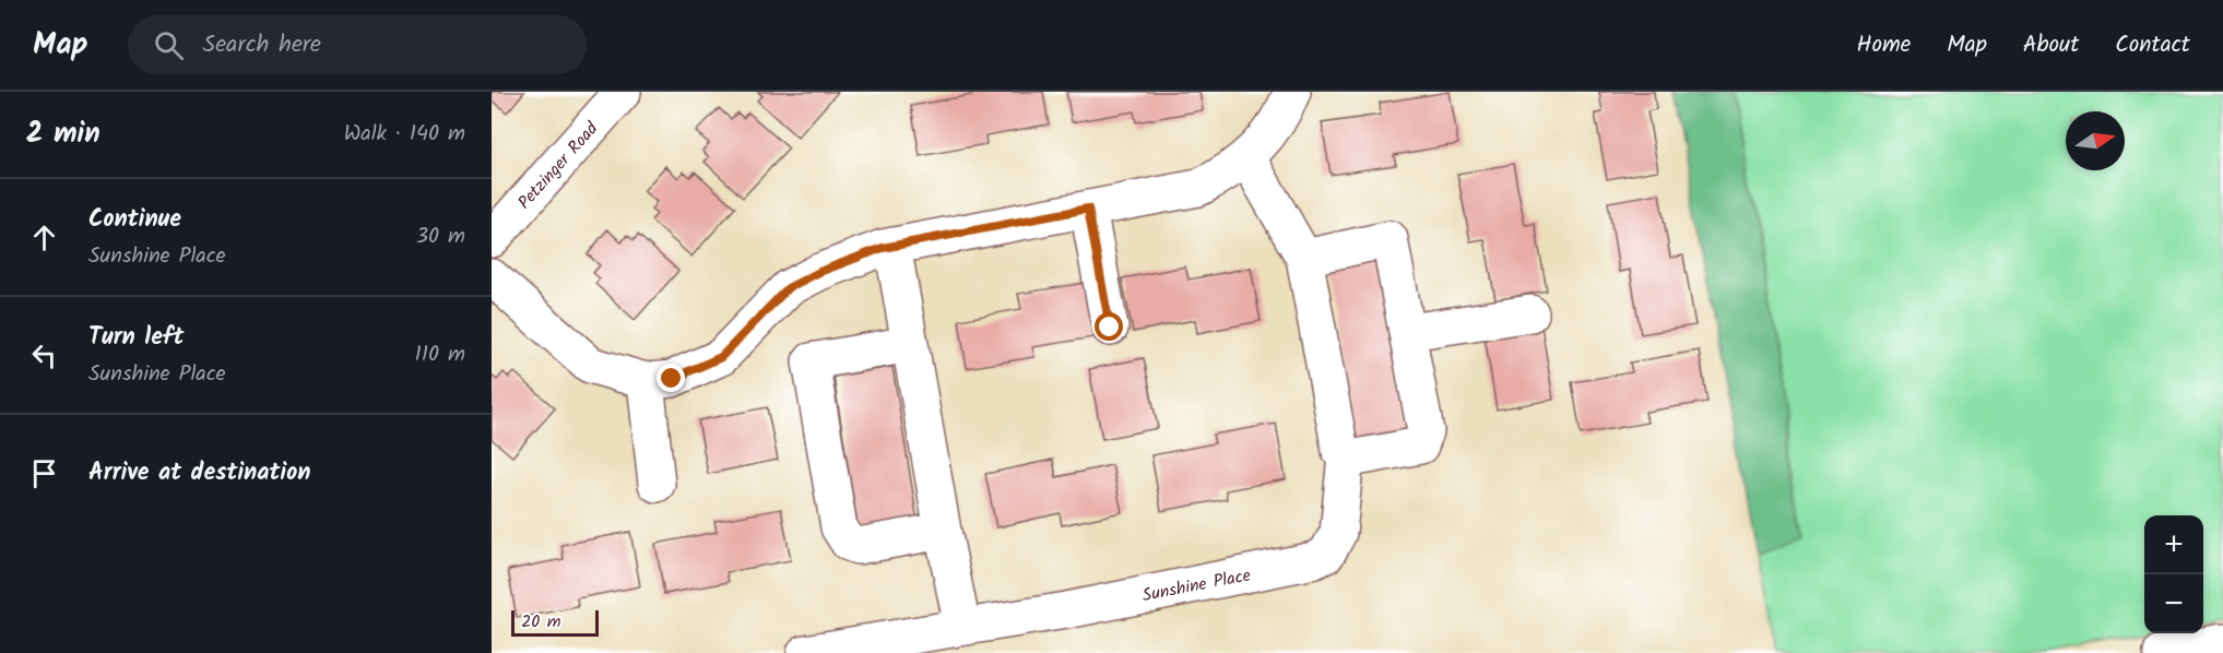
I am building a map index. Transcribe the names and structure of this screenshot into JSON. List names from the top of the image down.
{
  "streets": {
    "street": ["Petzinger Road", "Sunshine Place"]
  },
  "scale_bar": "20 m",
  "north": "right",
  "page": {
    "header": "Map",
    "search": "Search here",
    "nav": [
      "Home",
      "Map",
      "About",
      "Contact"
    ],
    "heading": ["2 min", "Walk · 140 m"],
    "list": [
      ["Continue", "Sunshine Place", "30 m"],
      ["Turn left", "Sunshine Place", "110 m"],
      "Arrive at destination"
    ],
    "map_buttons": ["+", "−"],
    "scale": "20 m"
  }
}
